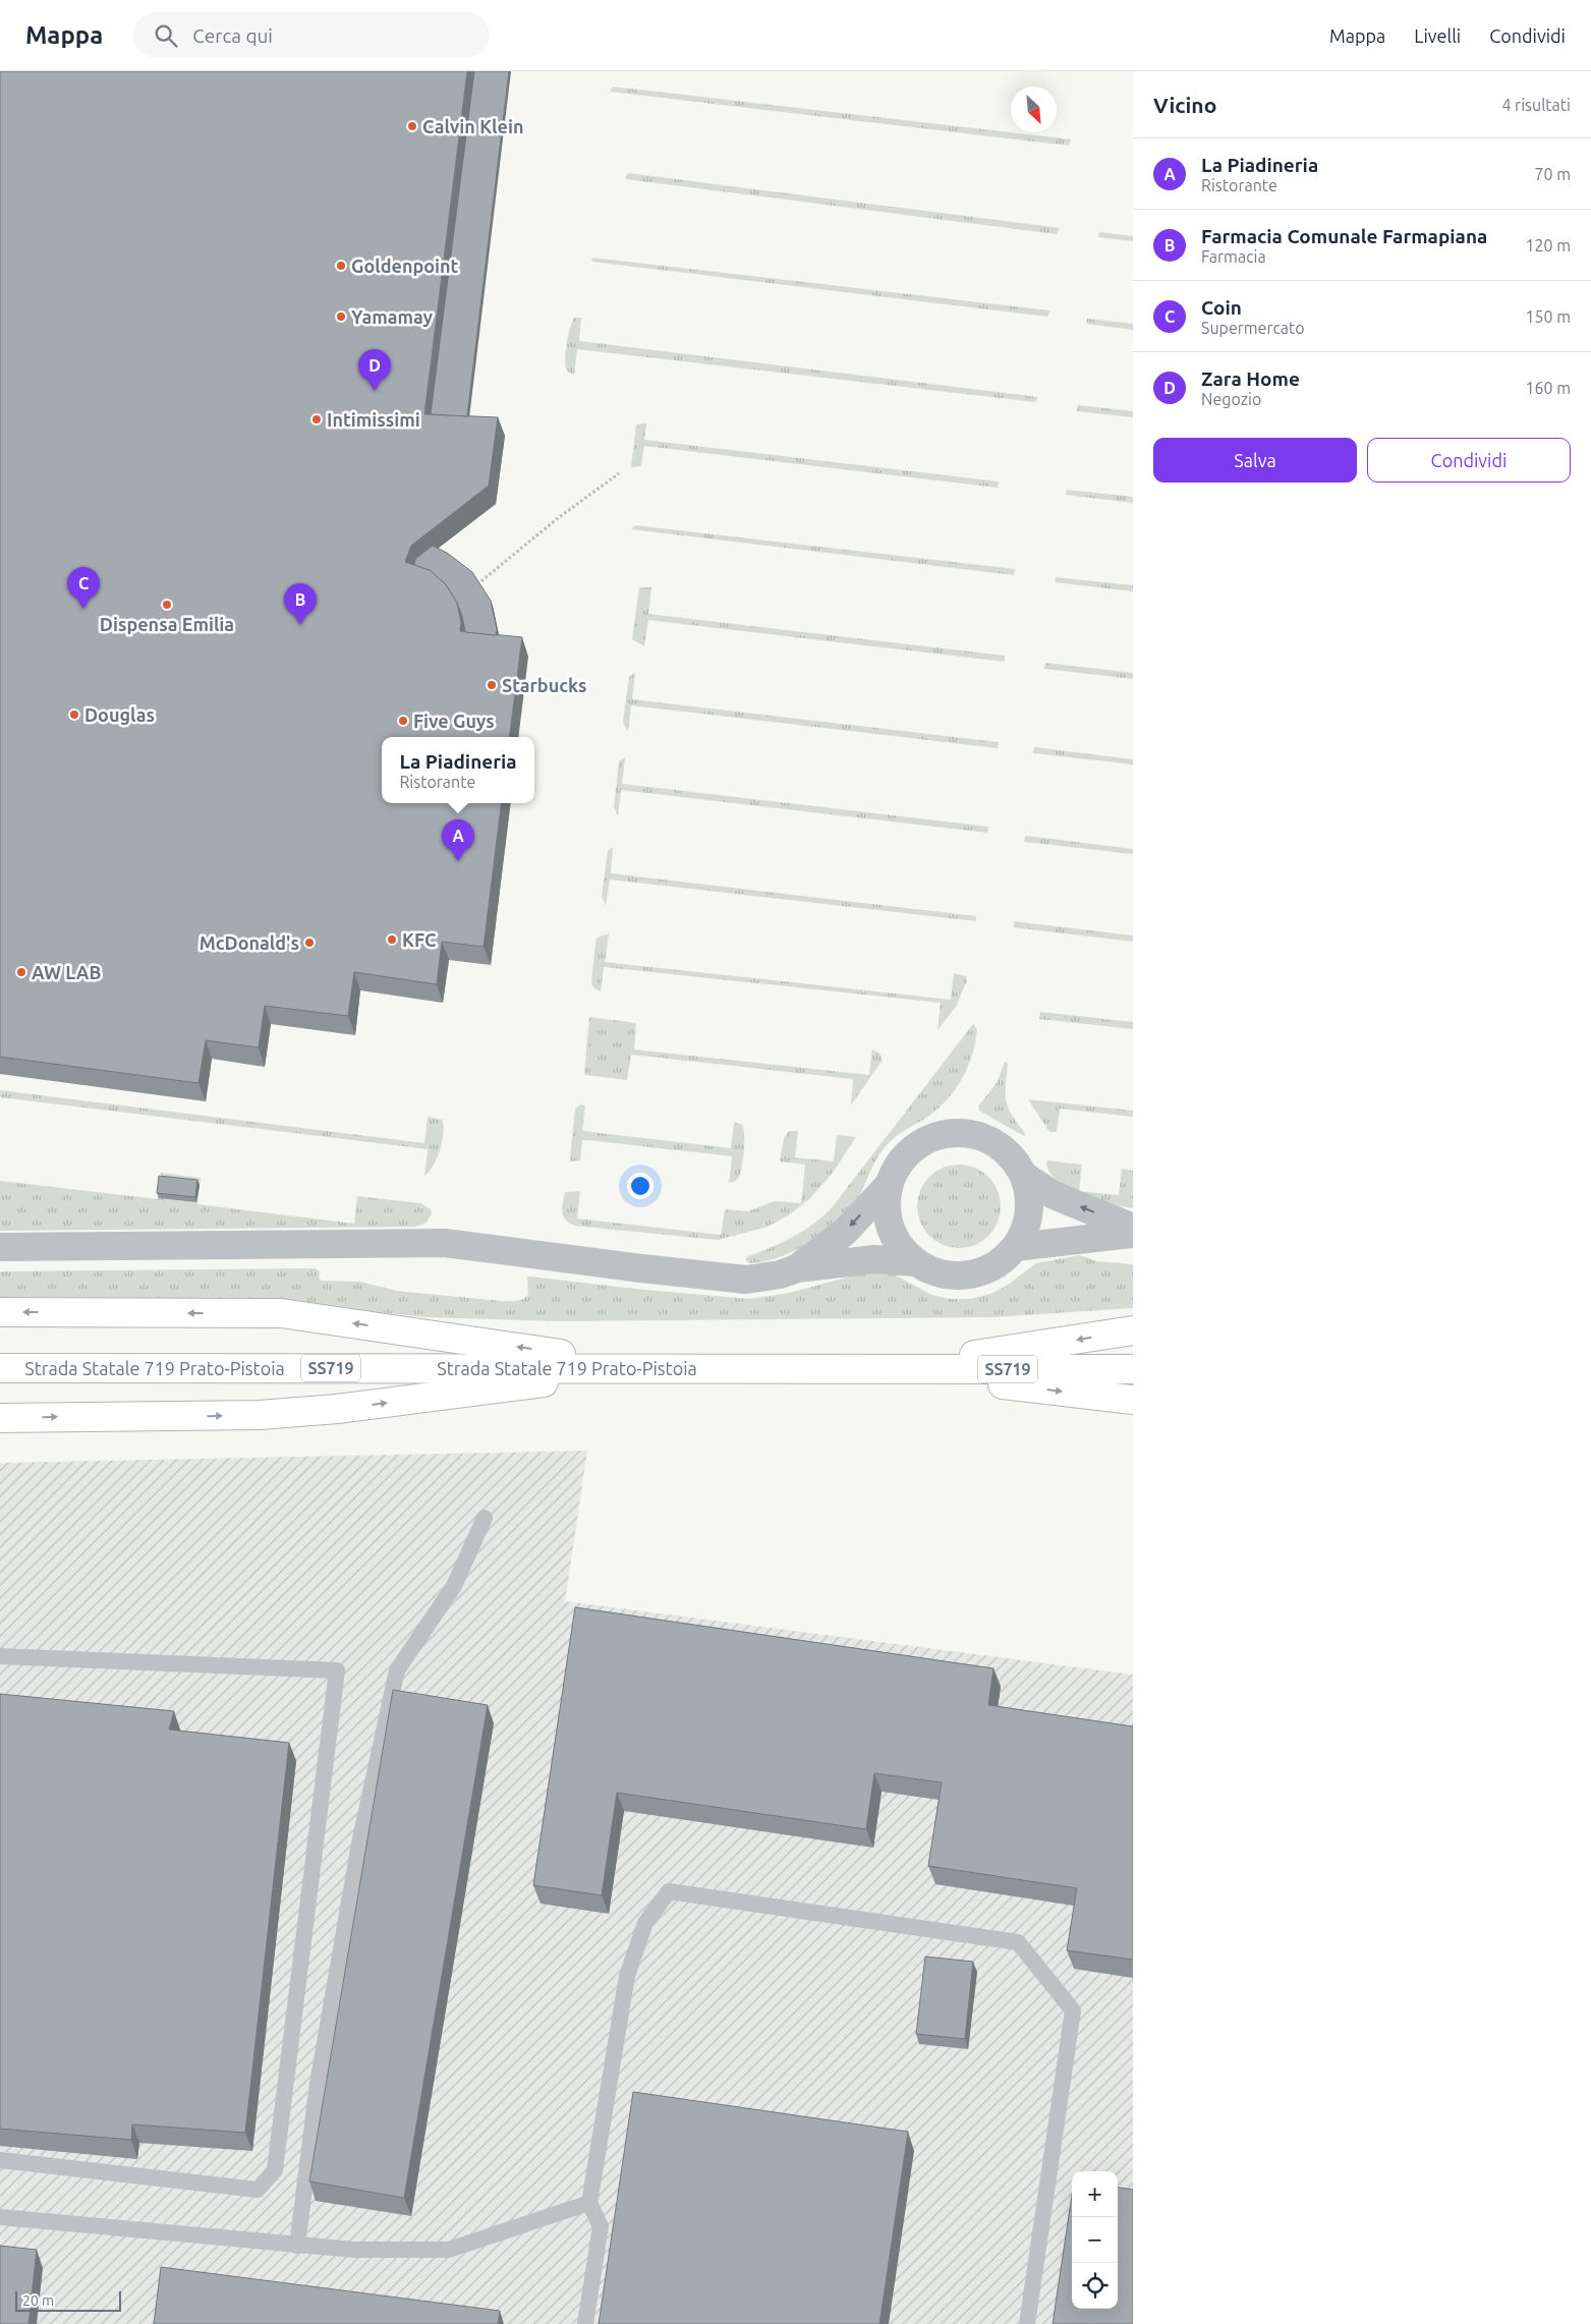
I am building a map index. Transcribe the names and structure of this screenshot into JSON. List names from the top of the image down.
{
  "streets": {
    "highway": ["Strada Statale 719 Prato-Pistoia", "SS719"]
  },
  "places": [
    "Calvin Klein",
    "Goldenpoint",
    "Yamamay",
    "Intimissimi",
    "Dispensa Emilia",
    "Starbucks",
    "Douglas",
    "Five Guys",
    "KFC",
    "McDonald's",
    "AW LAB"
  ],
  "scale_bar": "20 m",
  "north": "bottom right",
  "page": {
    "header": "Mappa",
    "search": "Cerca qui",
    "nav": ["Mappa", "Livelli", "Condividi"],
    "heading": ["Vicino", "4 risultati"],
    "list": [
      {
        "mark": "A",
        "name": "La Piadineria",
        "note": "Ristorante",
        "value": "70 m"
      },
      {
        "mark": "B",
        "name": "Farmacia Comunale Farmapiana",
        "note": "Farmacia",
        "value": "120 m"
      },
      {
        "mark": "C",
        "name": "Coin",
        "note": "Supermercato",
        "value": "150 m"
      },
      {
        "mark": "D",
        "name": "Zara Home",
        "note": "Negozio",
        "value": "160 m"
      }
    ],
    "pins": [
      "D",
      "C",
      "B",
      "A"
    ],
    "buttons": ["Salva", "Condividi"],
    "popup": ["La Piadineria", "Ristorante"],
    "map_buttons": ["+", "−"],
    "scale": "20 m"
  }
}
